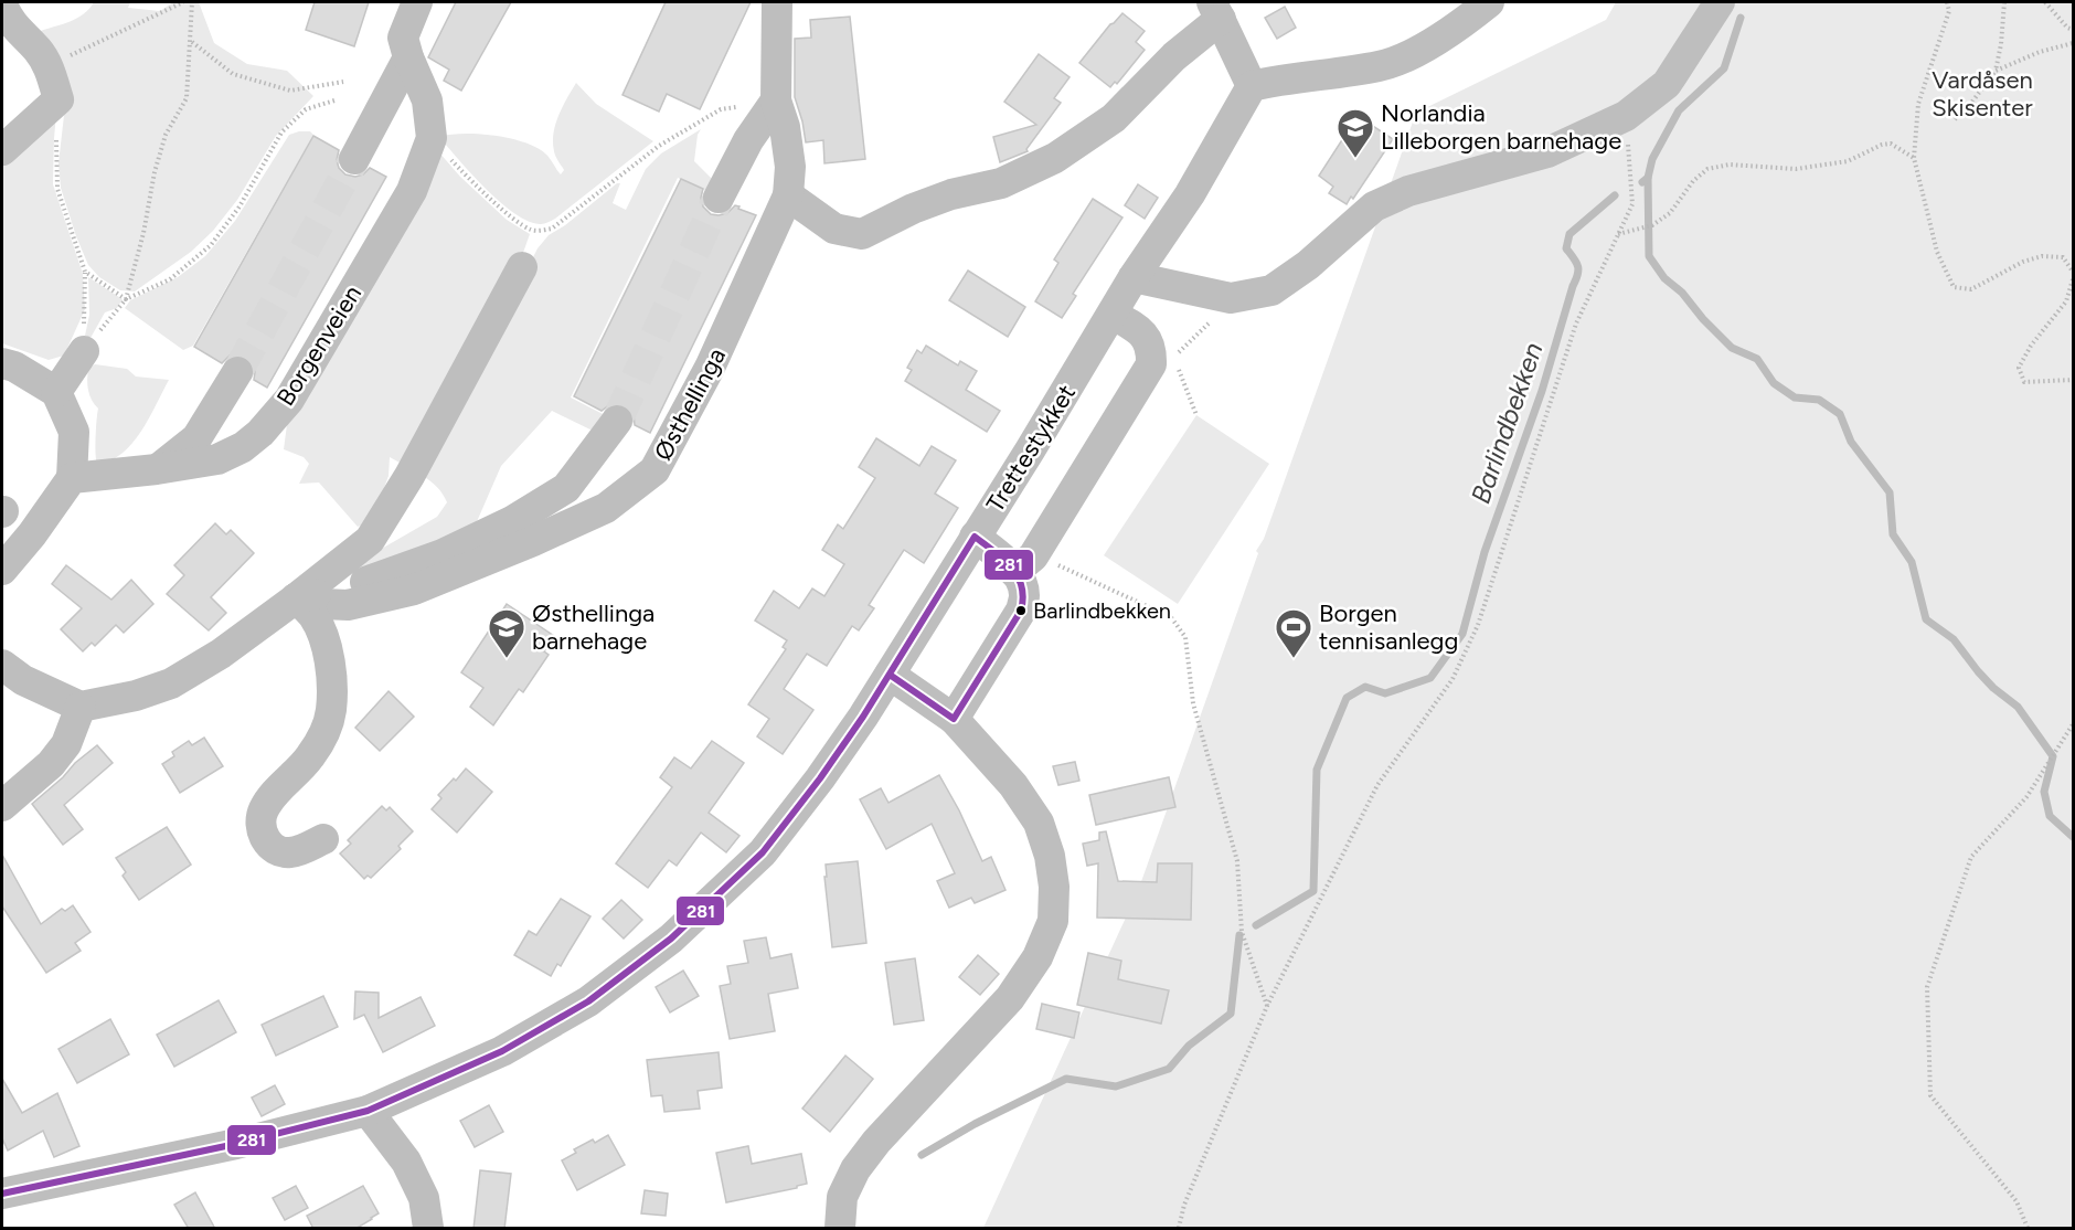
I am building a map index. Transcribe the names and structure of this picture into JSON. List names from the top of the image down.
{
  "streets": {
    "street": ["Borgenveien", "Østhellinga", "Trettestykket"]
  },
  "water": ["Barlindbekken"],
  "parks": ["Vardåsen Skisenter"],
  "places": {
    "school or university": ["Norlandia Lilleborgen barnehage", "Østhellinga barnehage"],
    "other": ["Barlindbekken"],
    "sports": ["Borgen tennisanlegg"]
  },
  "lines": ["transit line 281"]
}
